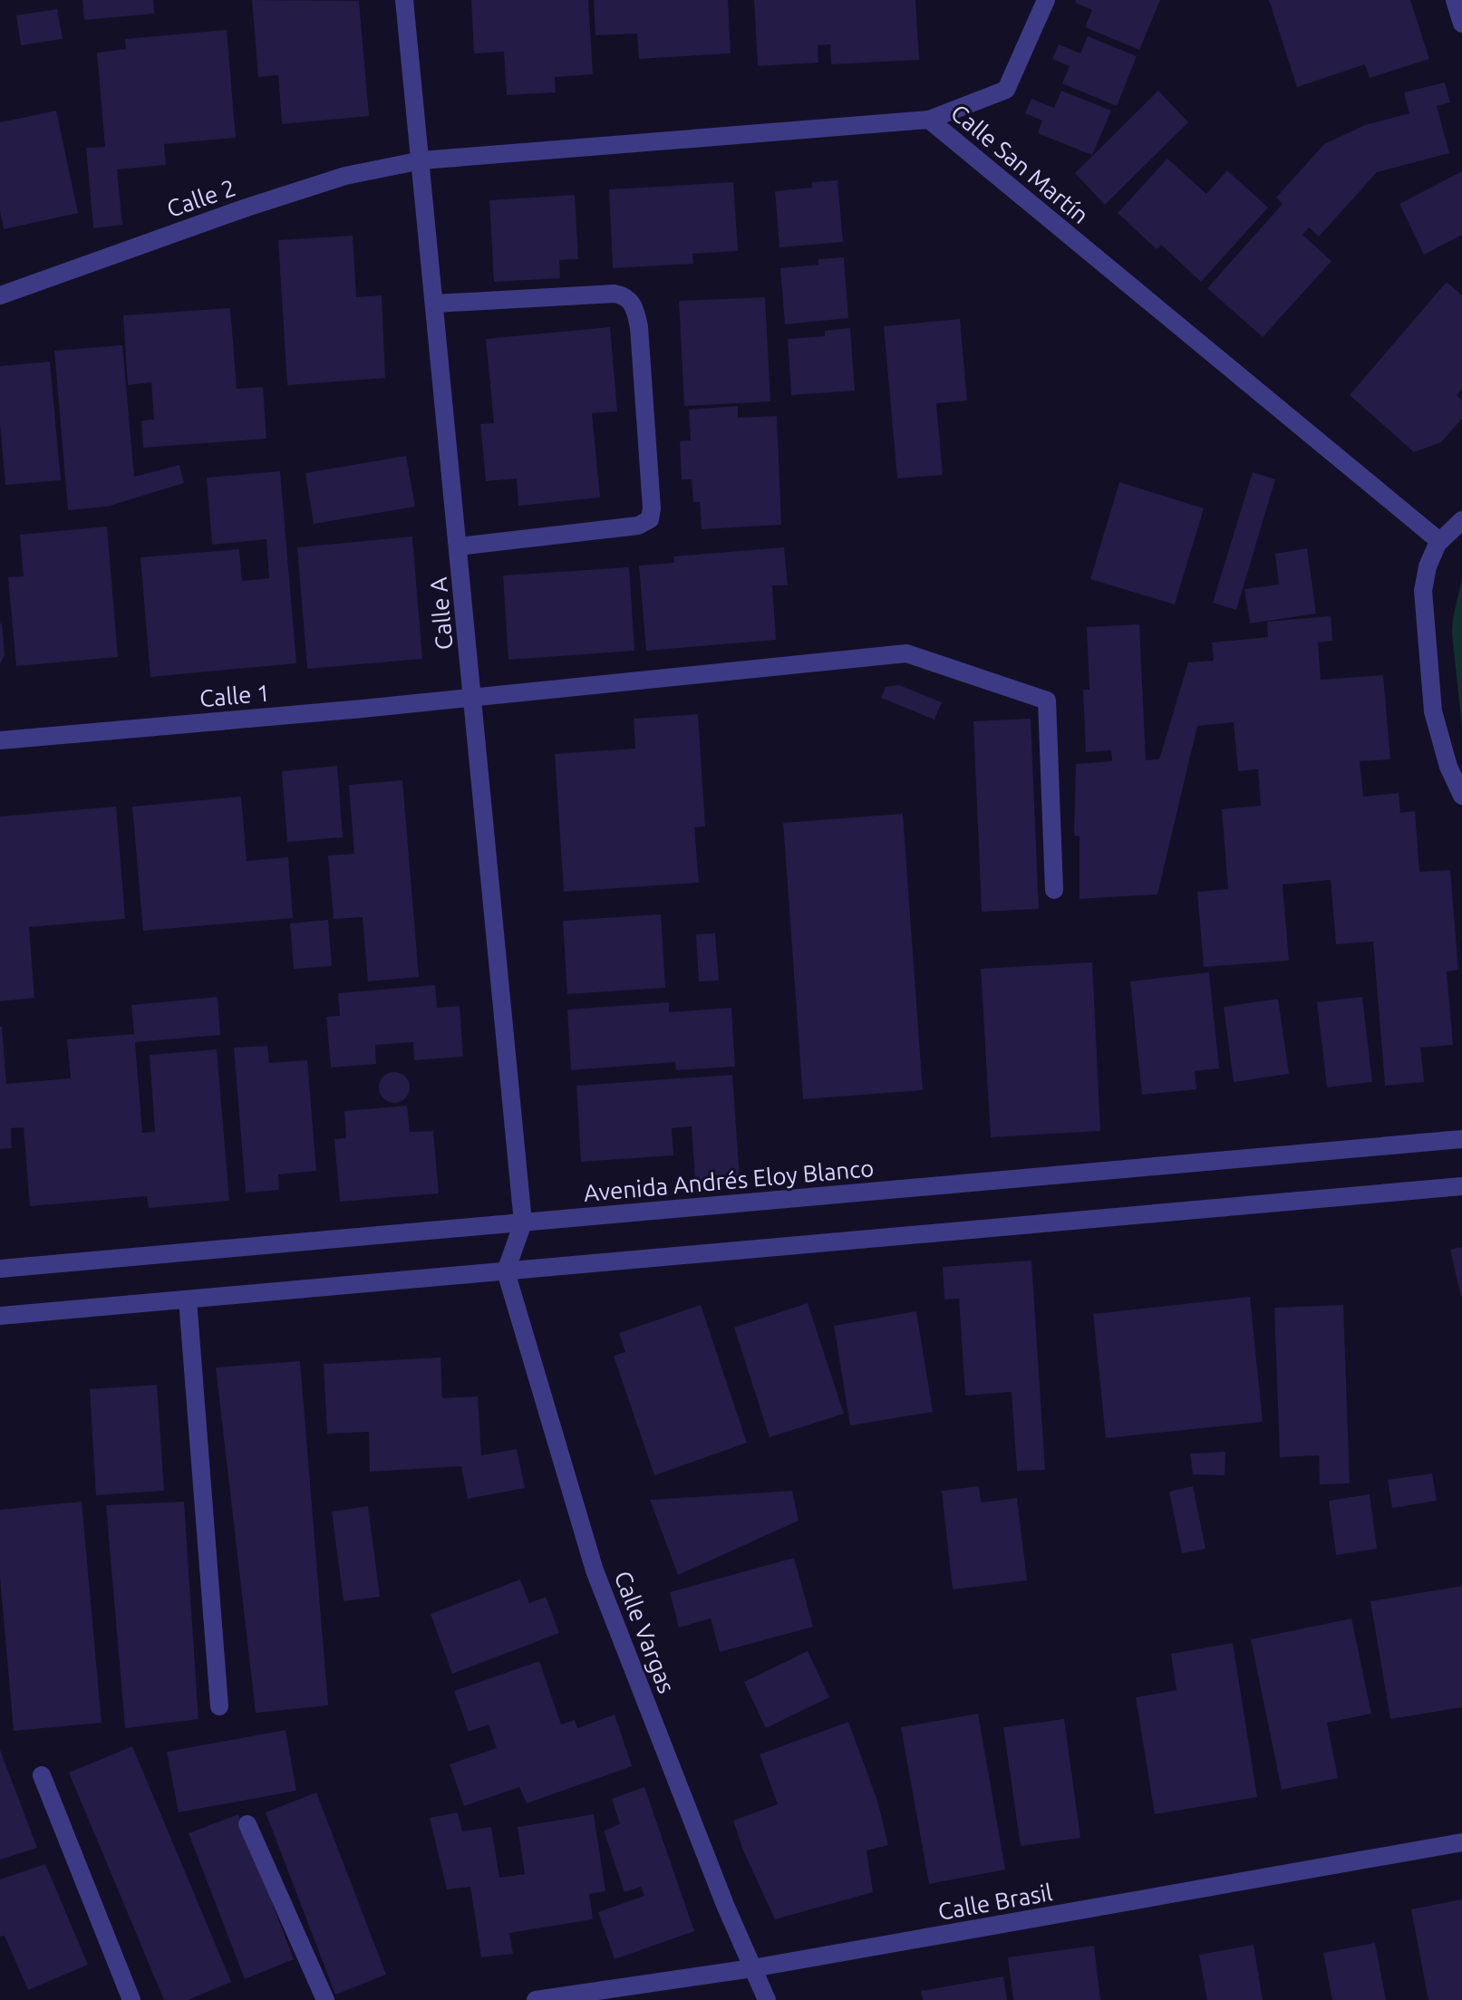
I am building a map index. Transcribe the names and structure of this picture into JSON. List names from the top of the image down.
{
  "streets": {
    "street": [
      "Calle San Martín",
      "Calle 2",
      "Calle A",
      "Calle 1",
      "Avenida Andrés Eloy Blanco",
      "Calle Vargas",
      "Calle Brasil"
    ]
  },
  "crossings": [
    ["Calle San Martín", "Calle 2"],
    ["Calle San Martín", "Calle A"],
    ["Calle 2", "Calle A"],
    ["Calle A", "Calle 1"],
    ["Calle A", "Avenida Andrés Eloy Blanco"],
    ["Calle Vargas", "Calle Brasil"]
  ]
}
